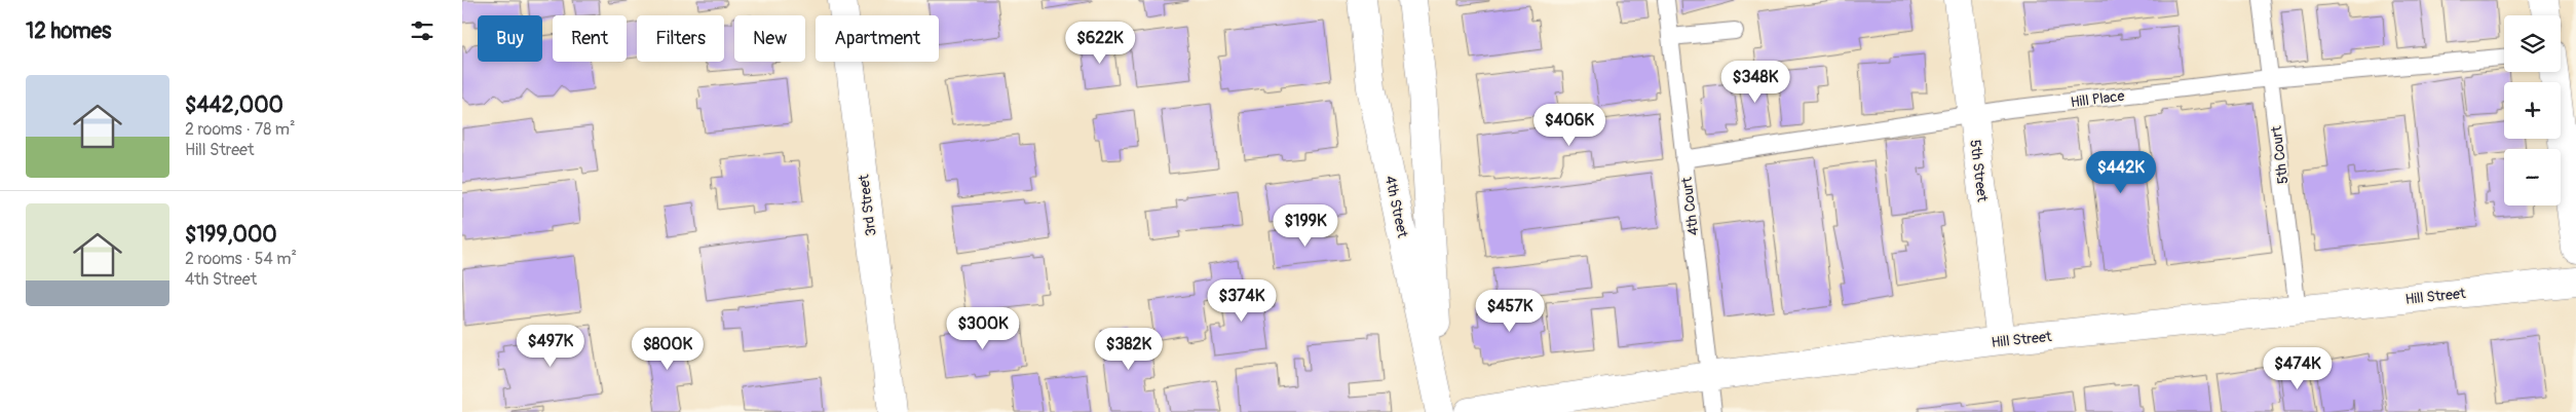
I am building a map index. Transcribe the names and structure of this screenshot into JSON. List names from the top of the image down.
{
  "streets": {
    "street": [
      "5th Street",
      "3rd Street",
      "4th Street",
      "Hill Street"
    ],
    "lane": ["Hill Place", "5th Court", "4th Court"]
  },
  "crossings": [
    ["Hill Place", "5th Court"],
    ["Hill Place", "5th Street"],
    ["Hill Place", "4th Court"],
    ["5th Court", "Hill Street"],
    ["5th Street", "Hill Street"],
    ["4th Court", "Hill Street"]
  ],
  "page": {
    "heading": "12 homes",
    "map_buttons": ["+", "−"],
    "chip": [
      "Buy",
      "Rent",
      "Filters",
      "New",
      "Apartment"
    ],
    "price": [
      "$622K",
      "$348K",
      "$406K",
      "$442K",
      "$199K",
      "$374K",
      "$457K",
      "$300K",
      "$497K",
      "$800K",
      "$382K",
      "$474K"
    ],
    "list": [
      {
        "name": "$442,000",
        "note": "2 rooms · 78 m² · Hill Street"
      },
      {
        "name": "$199,000",
        "note": "2 rooms · 54 m² · 4th Street"
      }
    ]
  }
}
